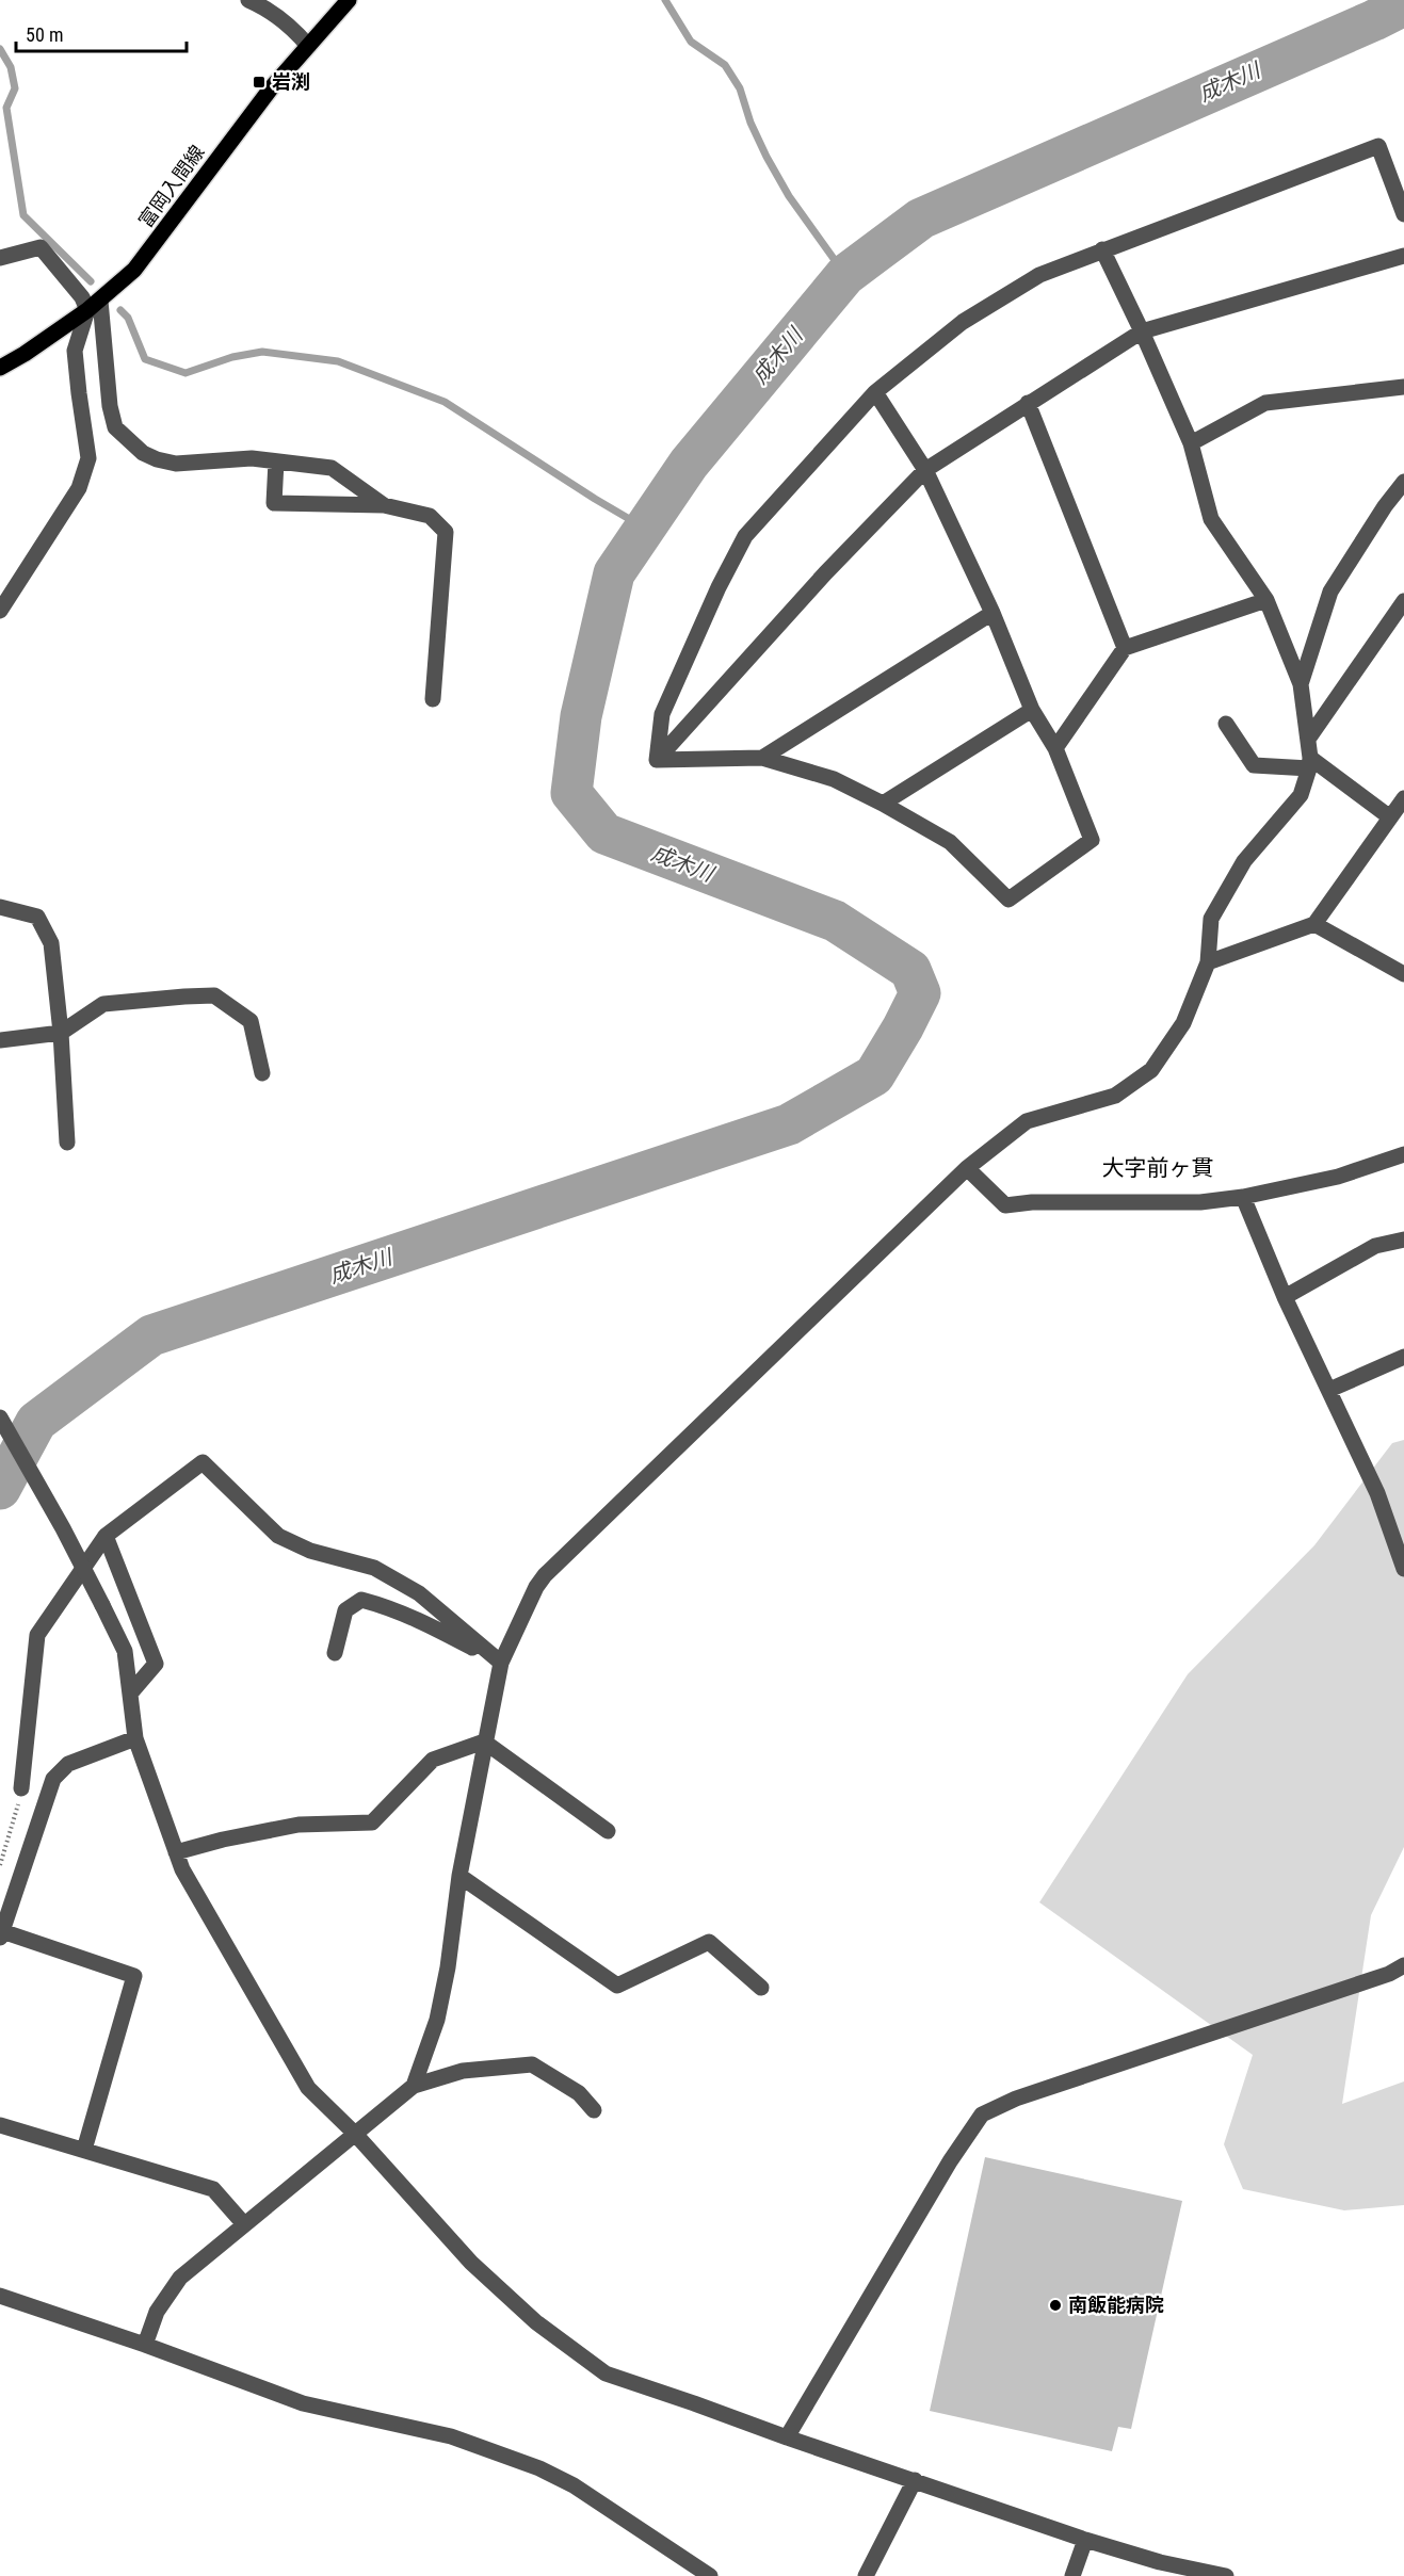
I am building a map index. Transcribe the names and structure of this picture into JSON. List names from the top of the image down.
{
  "streets": {
    "main road": ["富岡入間線"]
  },
  "districts": ["大字前ヶ貫"],
  "water": ["成木川"],
  "places": {
    "transit": ["岩渕"],
    "other": ["南飯能病院"]
  },
  "scale_bar": "50 m"
}
